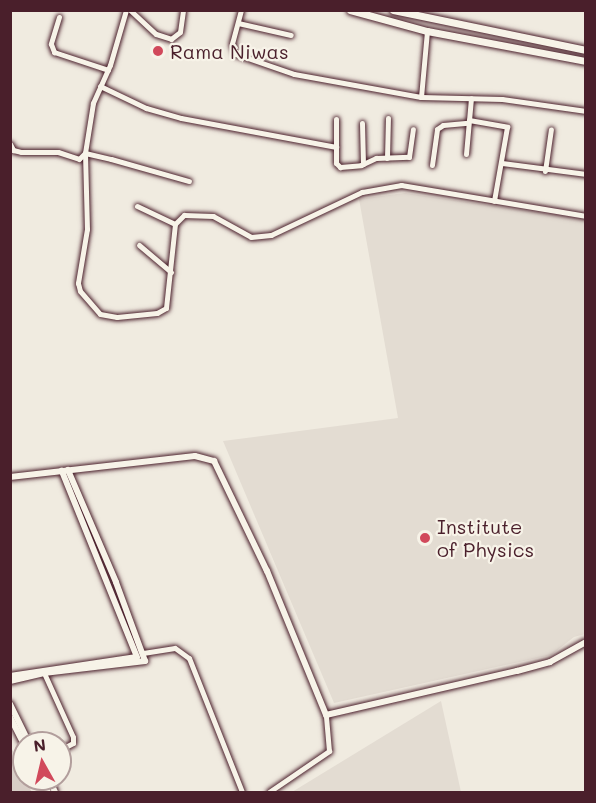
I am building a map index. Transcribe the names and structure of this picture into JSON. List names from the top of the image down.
{
  "places": ["Rama Niwas", "Institute of Physics"],
  "north": "top"
}
